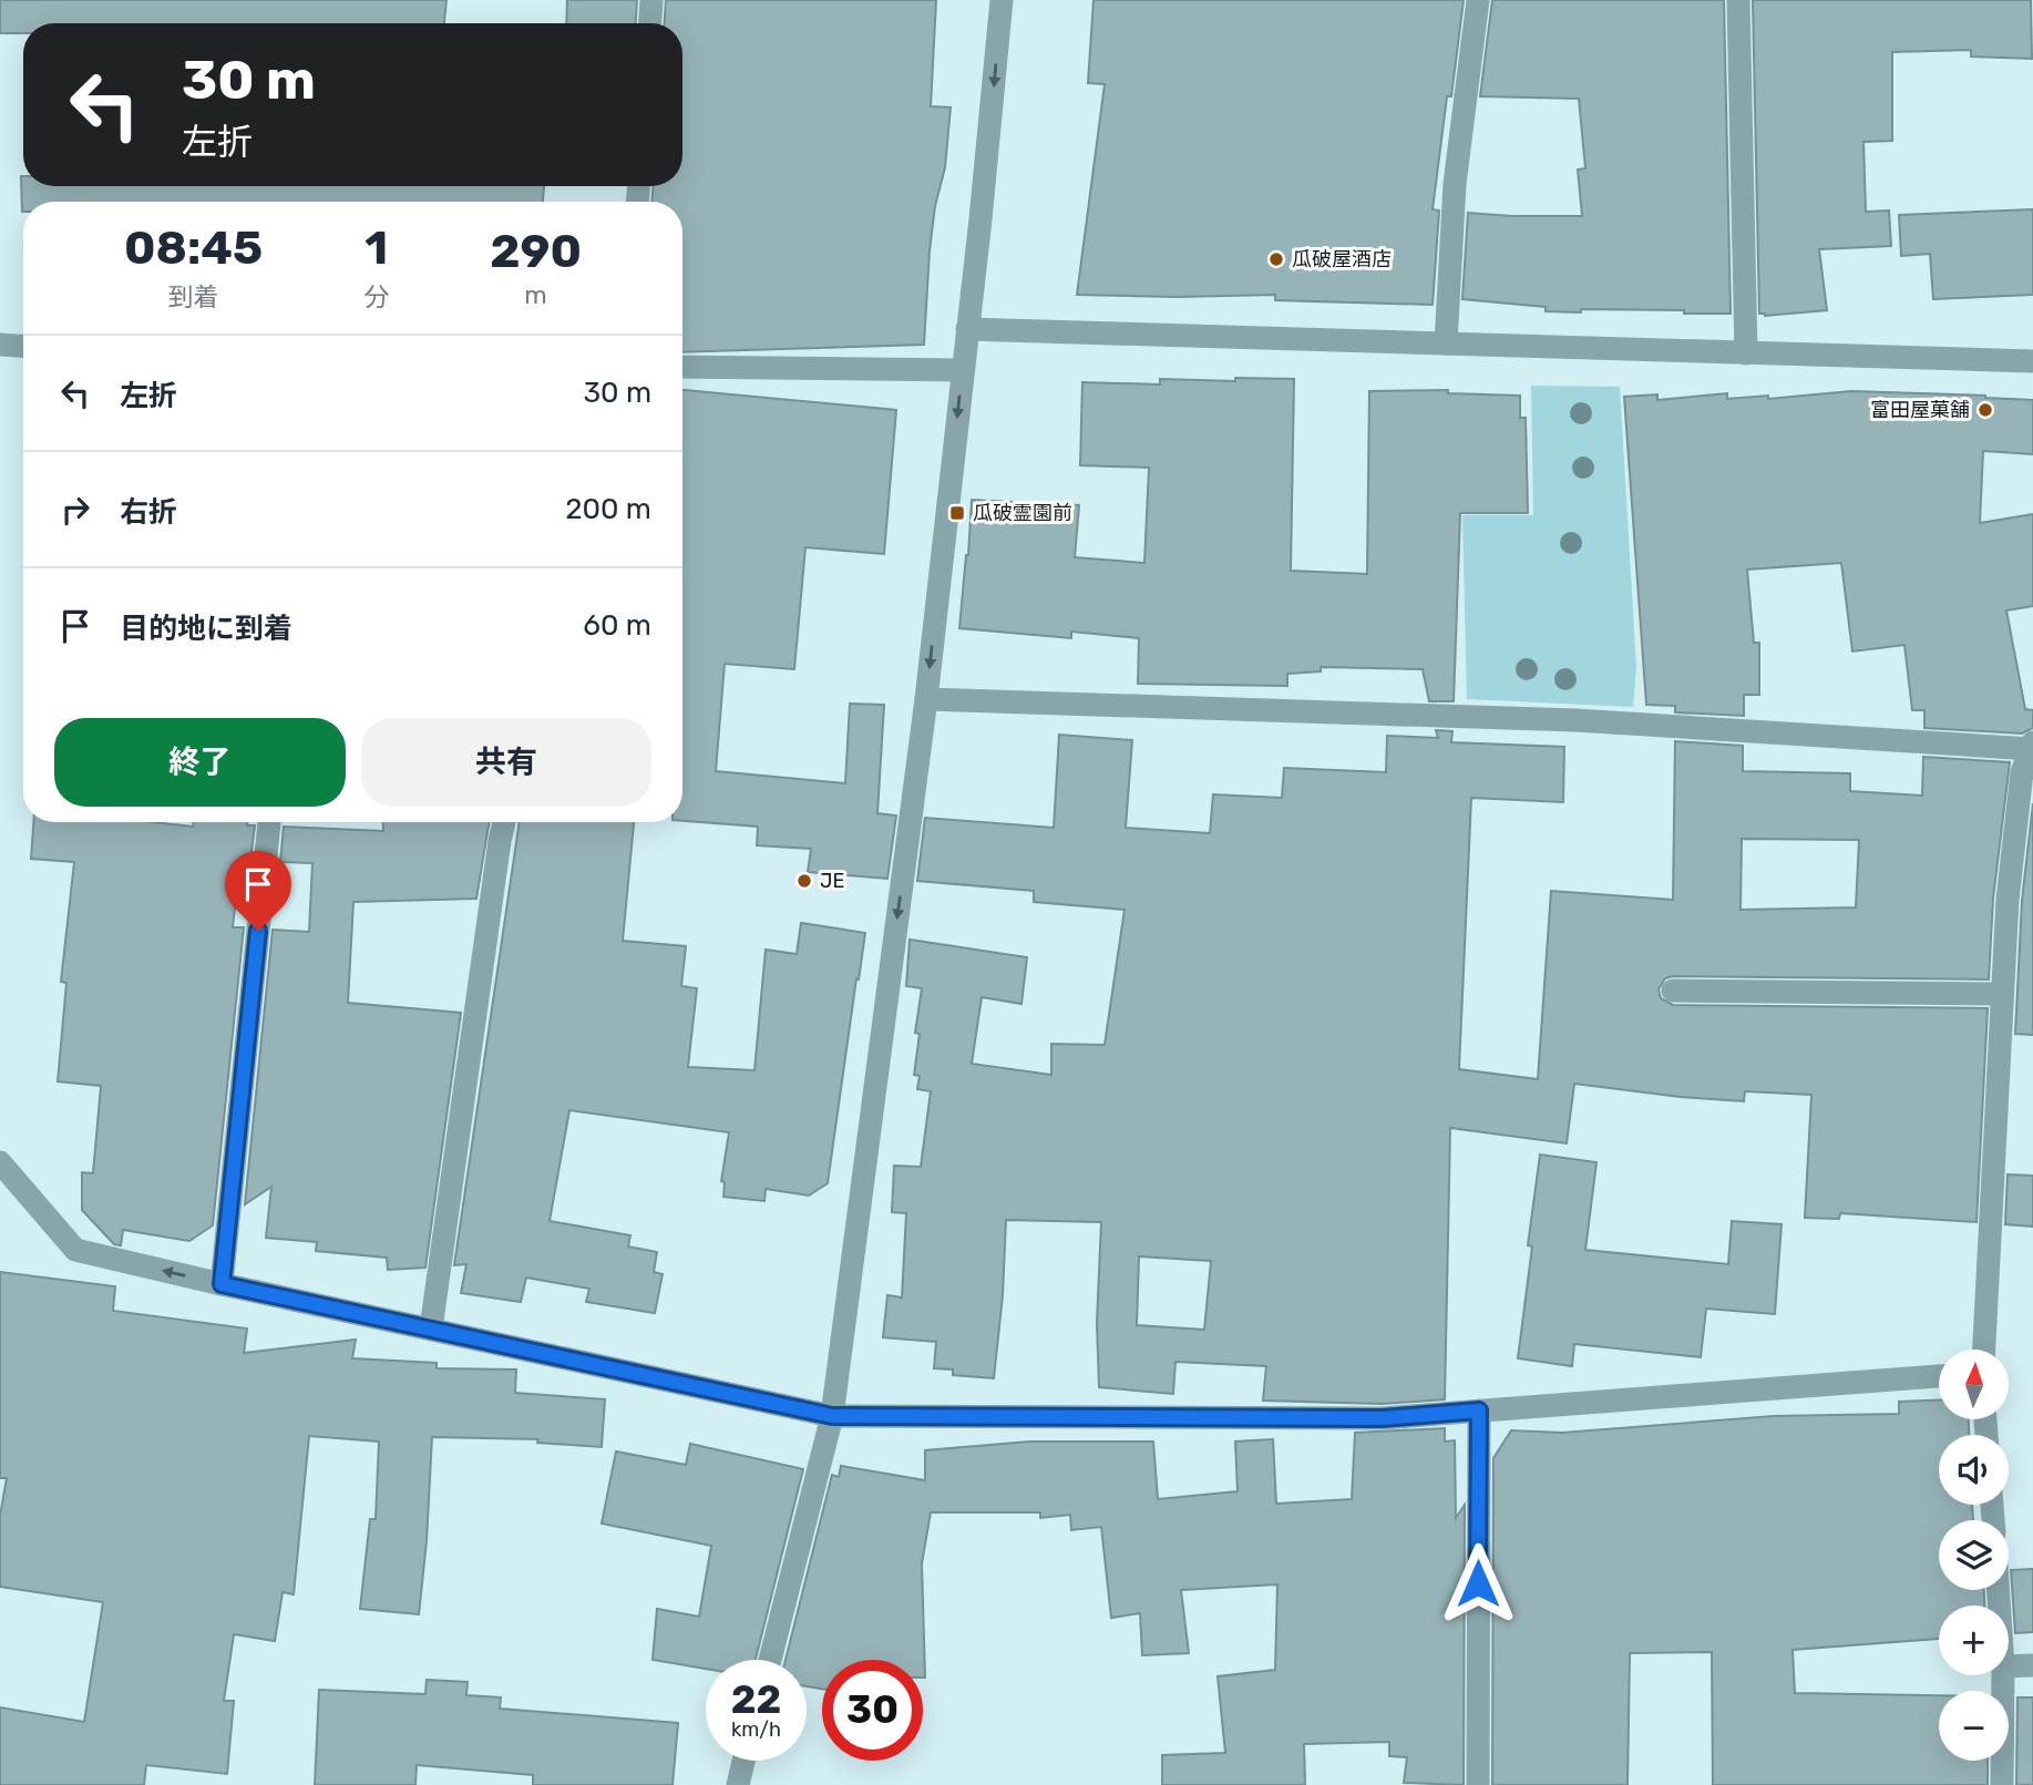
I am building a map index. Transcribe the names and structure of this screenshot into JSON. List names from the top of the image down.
{
  "places": {
    "other": ["瓜破屋酒店", "富田屋菓舗", "JE"],
    "transit": ["瓜破霊園前"]
  },
  "north": "top",
  "page": {
    "turn": ["30 m", "左折"],
    "eta": [
      "08:45",
      "到着",
      "1",
      "分",
      "290",
      "m"
    ],
    "list": [
      {
        "name": "左折",
        "value": "30 m"
      },
      {
        "name": "右折",
        "value": "200 m"
      },
      {
        "name": "目的地に到着",
        "value": "60 m"
      }
    ],
    "buttons": ["終了", "共有"],
    "map_buttons": ["+", "−"],
    "speed": "22 km/h",
    "limit": "30"
  }
}
